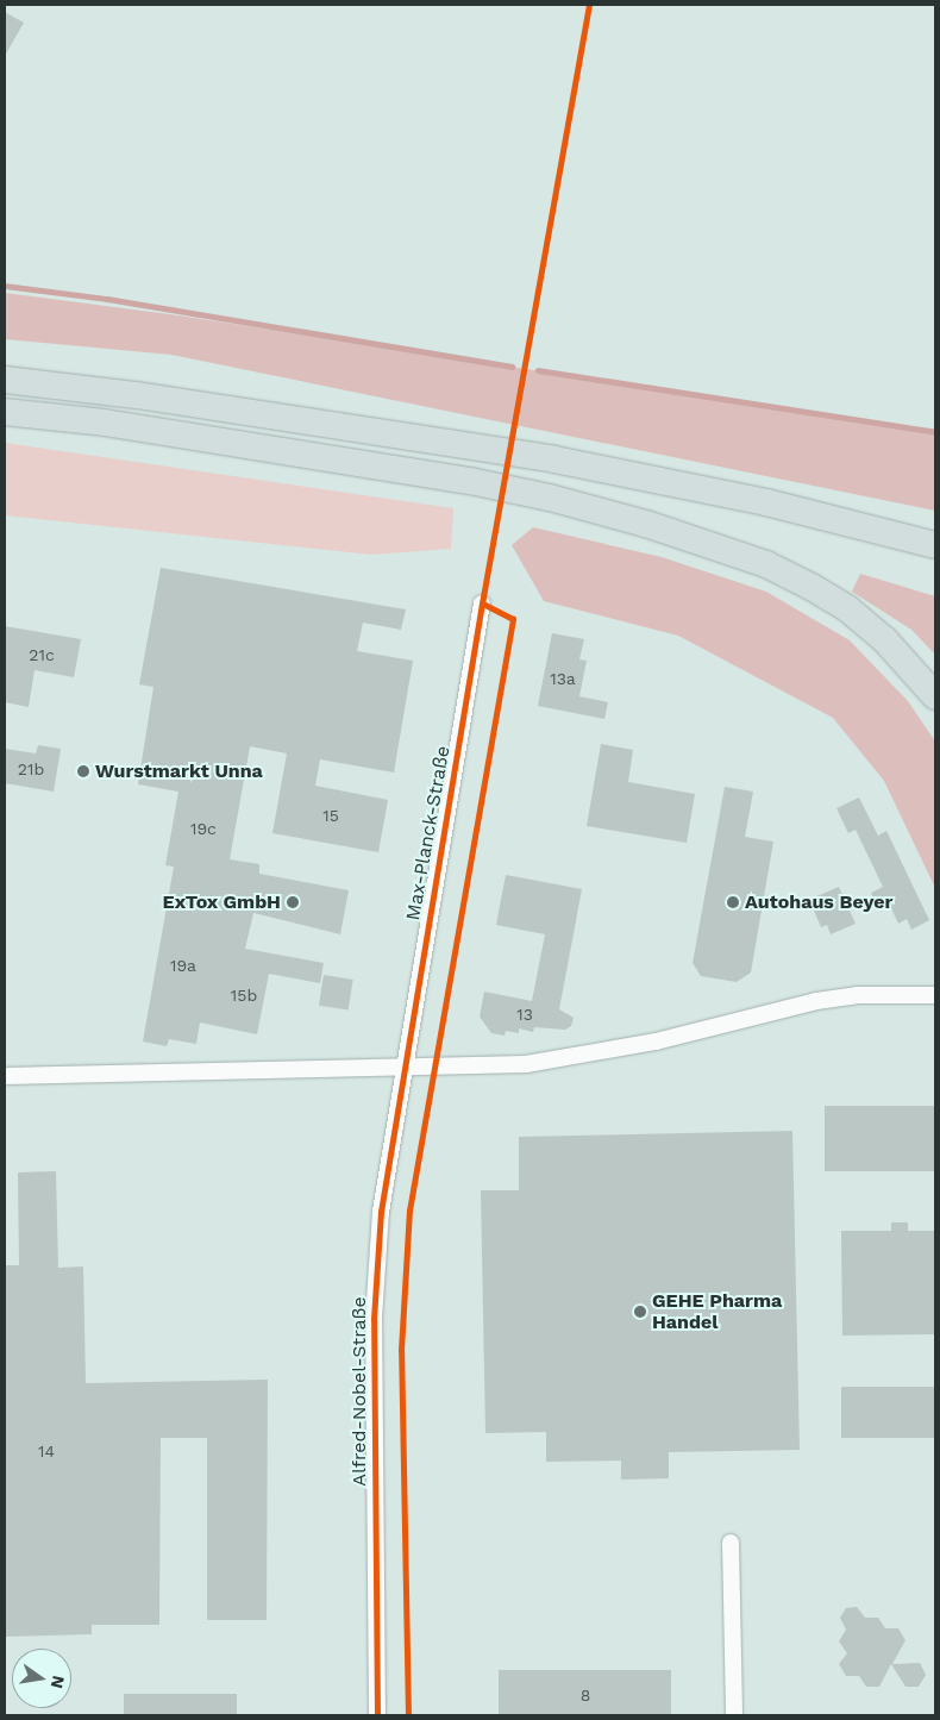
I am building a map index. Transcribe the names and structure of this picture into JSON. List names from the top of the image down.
{
  "streets": {
    "street": ["Max-Planck-Straße", "Alfred-Nobel-Straße"]
  },
  "crossings": [
    ["Max-Planck-Straße", "Alfred-Nobel-Straße"]
  ],
  "places": [
    "Wurstmarkt Unna",
    "ExTox GmbH",
    "Autohaus Beyer",
    "GEHE Pharma Handel"
  ],
  "house_numbers": [
    "21c",
    "13a",
    "21b",
    "15",
    "19c",
    "19a",
    "15b",
    "13",
    "14",
    "8"
  ],
  "north": "right"
}
